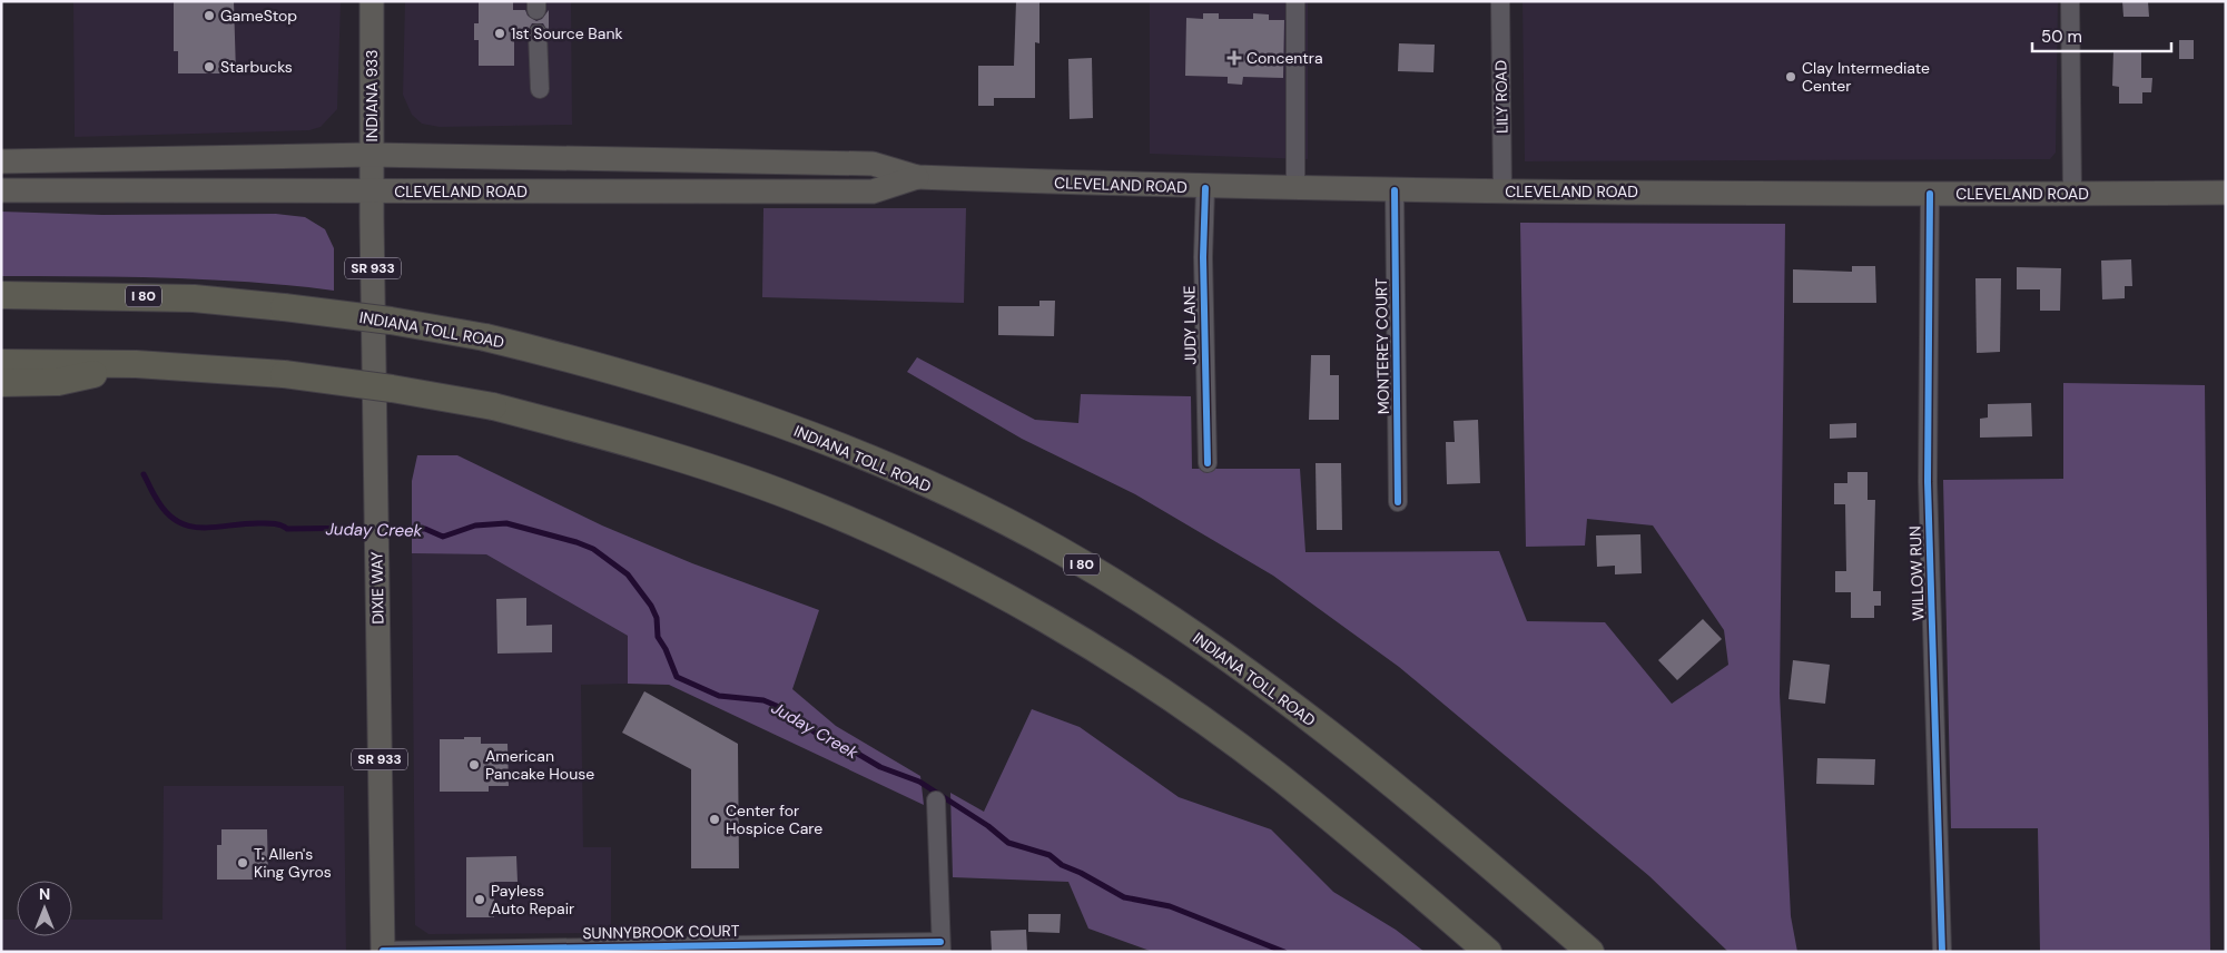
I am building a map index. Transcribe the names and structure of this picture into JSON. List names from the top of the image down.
{
  "streets": {
    "highway": ["I 80", "INDIANA TOLL ROAD"],
    "main road": [
      "INDIANA 933",
      "CLEVELAND ROAD",
      "SR 933",
      "DIXIE WAY"
    ],
    "street": [
      "LILY ROAD",
      "JUDY LANE",
      "MONTEREY COURT",
      "WILLOW RUN",
      "SUNNYBROOK COURT"
    ]
  },
  "crossings": [
    ["INDIANA 933", "CLEVELAND ROAD"],
    ["INDIANA 933", "DIXIE WAY"],
    ["LILY ROAD", "CLEVELAND ROAD"],
    ["CLEVELAND ROAD", "JUDY LANE"],
    ["CLEVELAND ROAD", "MONTEREY COURT"],
    ["CLEVELAND ROAD", "WILLOW RUN"],
    ["CLEVELAND ROAD", "DIXIE WAY"],
    ["DIXIE WAY", "SUNNYBROOK COURT"]
  ],
  "water": ["Juday Creek"],
  "places": {
    "other": [
      "GameStop",
      "1st Source Bank",
      "Starbucks",
      "Clay Intermediate Center",
      "American Pancake House",
      "Center for Hospice Care",
      "T. Allen's King Gyros",
      "Payless Auto Repair"
    ],
    "health": ["Concentra"]
  },
  "scale_bar": "50 m",
  "north": "top"
}
